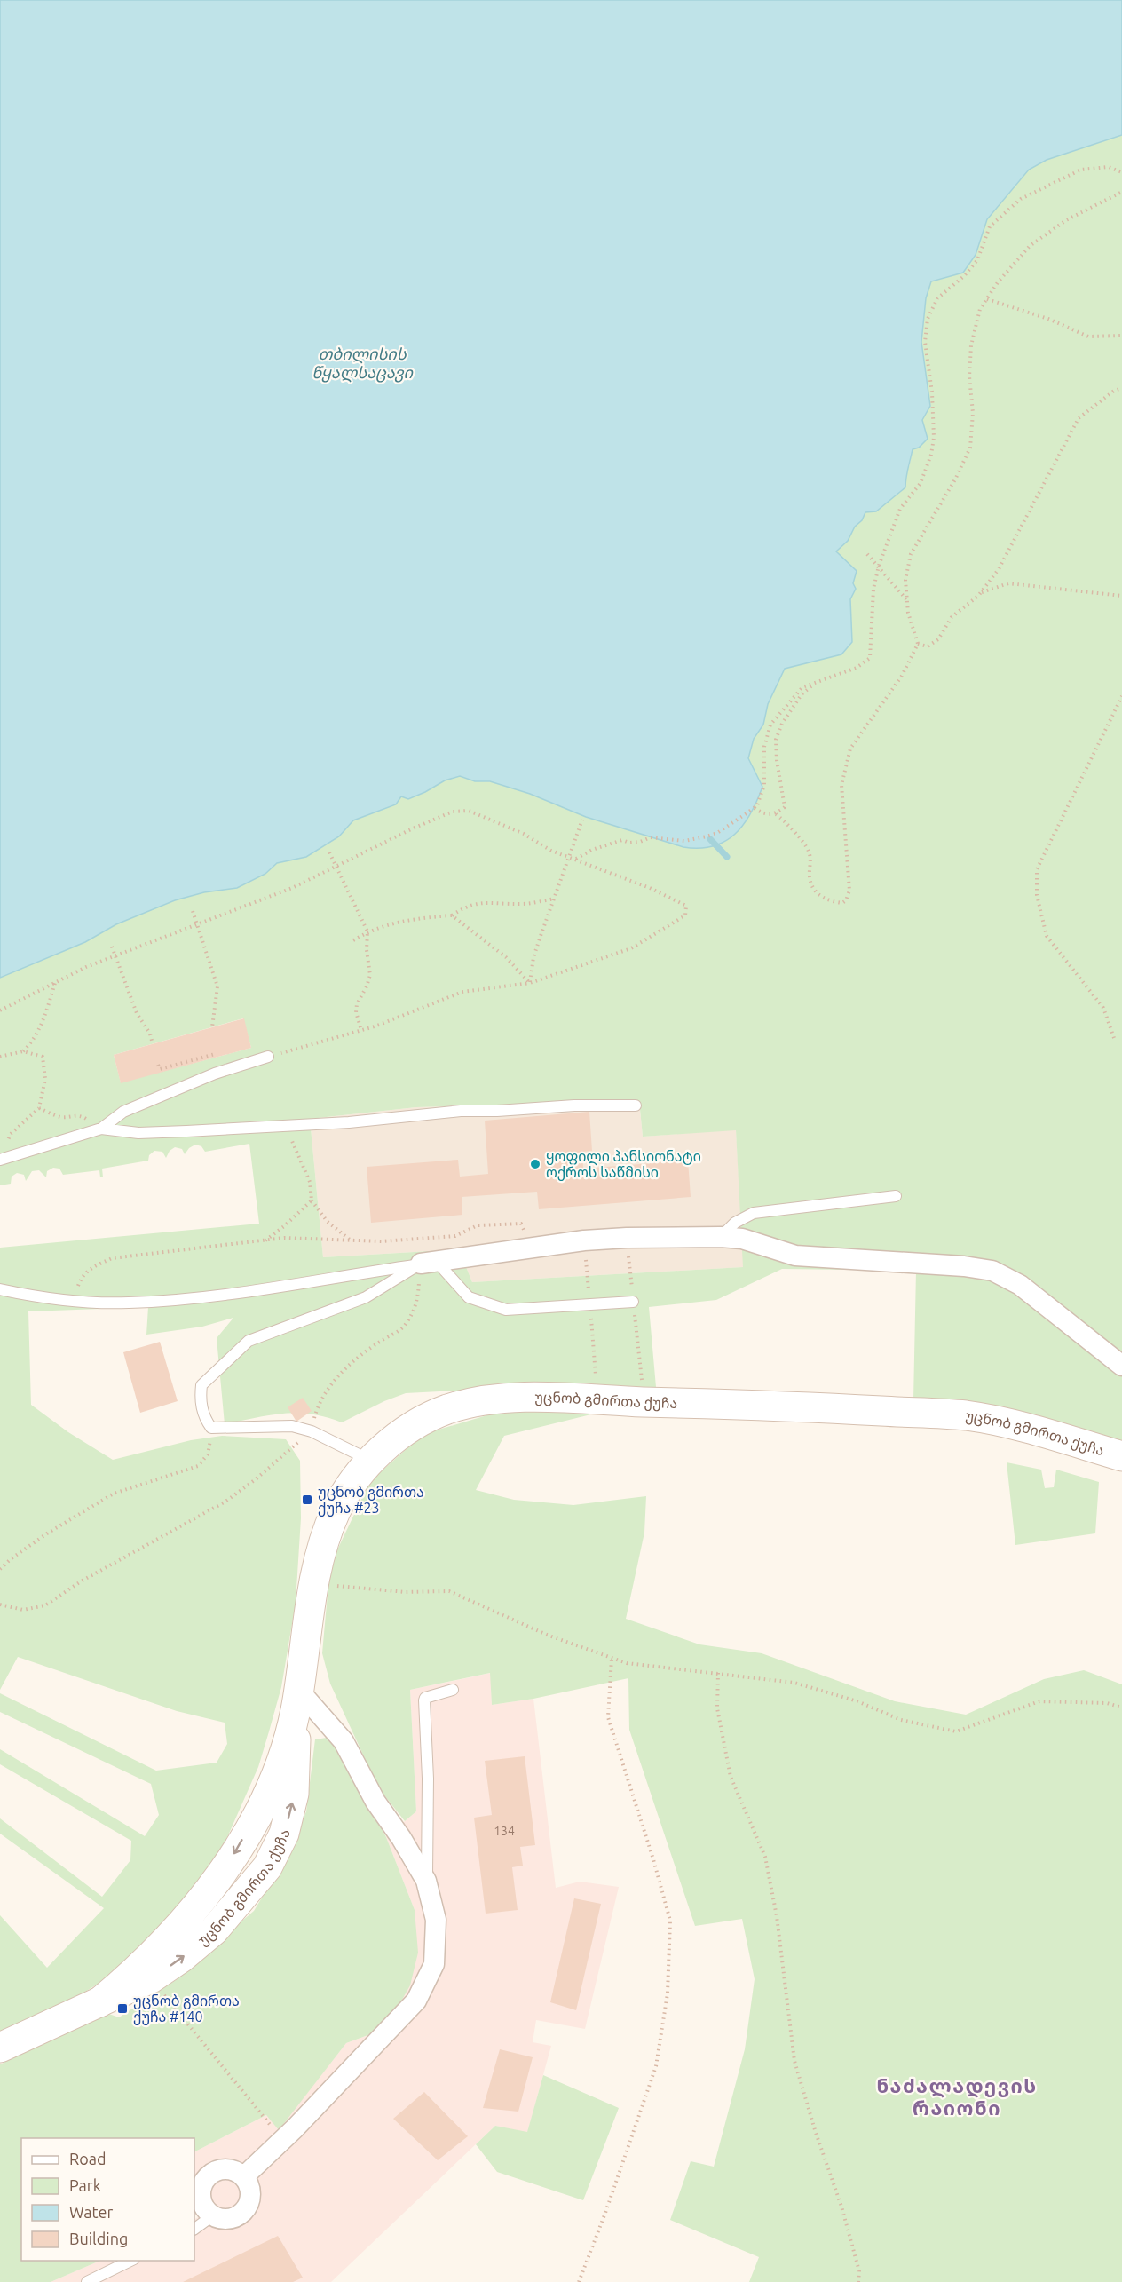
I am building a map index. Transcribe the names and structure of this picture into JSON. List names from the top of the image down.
{
  "streets": {
    "main road": ["უცნობ გმირთა ქუჩა"]
  },
  "districts": ["ნაძალადევის რაიონი"],
  "water": ["თბილისის წყალსაცავი"],
  "places": {
    "other": ["ყოფილი პანსიონატი ოქროს საწმისი"],
    "transit": ["უცნობ გმირთა ქუჩა #23", "უცნობ გმირთა ქუჩა #140"]
  },
  "house_numbers": ["134"],
  "legend": [
    "Road",
    "Park",
    "Water",
    "Building"
  ]
}
